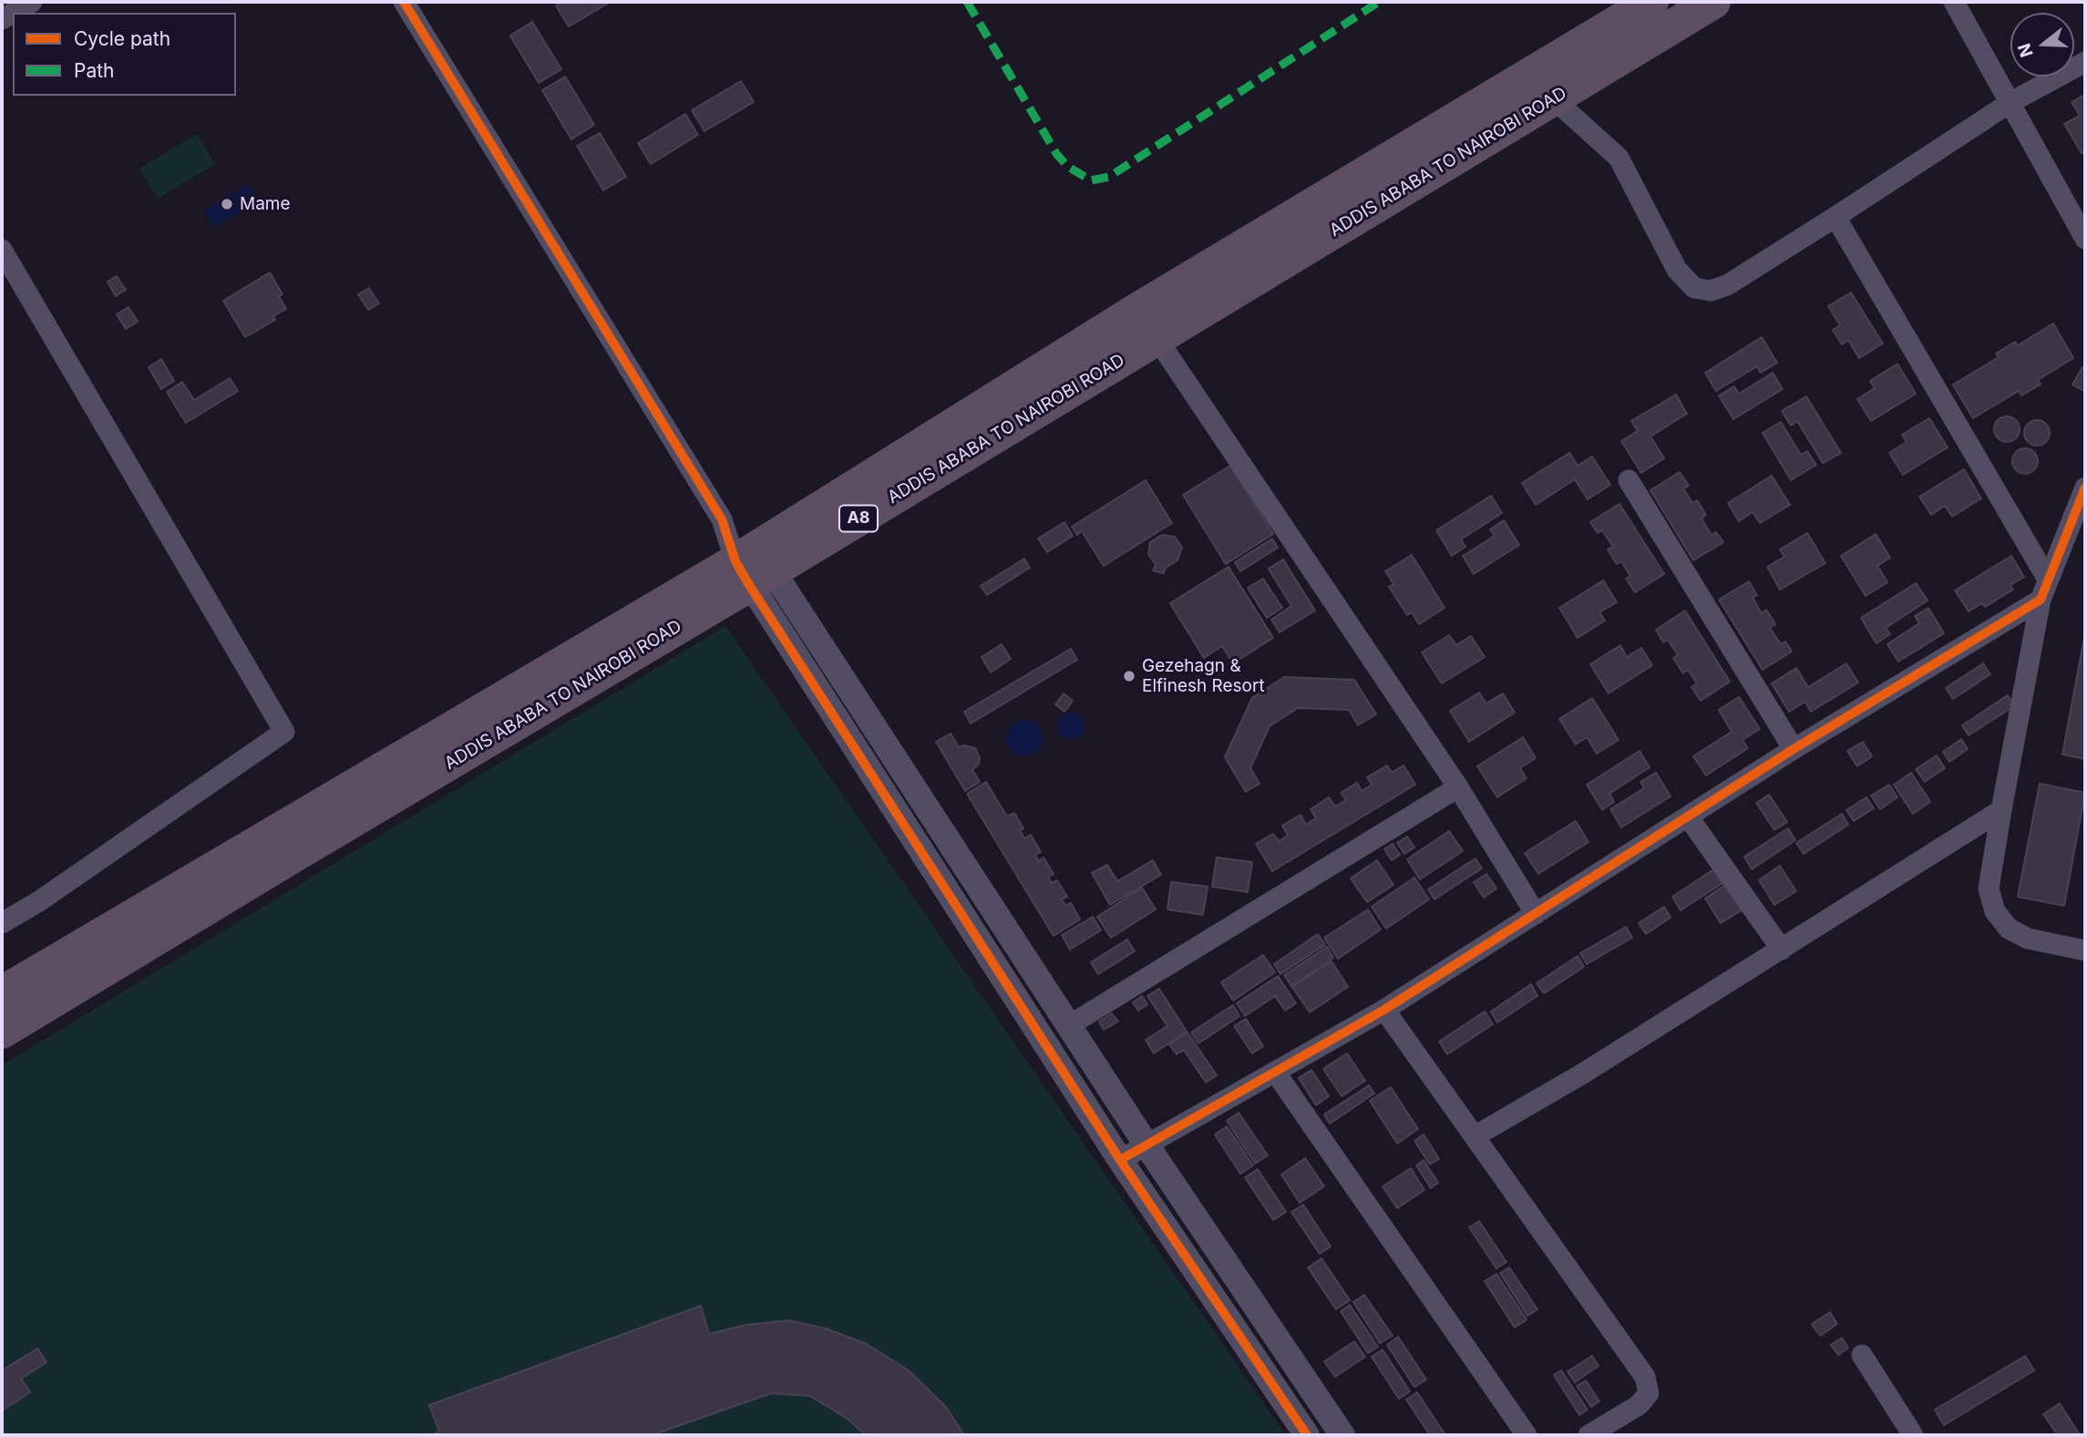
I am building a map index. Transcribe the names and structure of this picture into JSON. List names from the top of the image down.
{
  "streets": {
    "highway": ["ADDIS ABABA TO NAIROBI ROAD", "A8"]
  },
  "places": ["Mame", "Gezehagn & Elfinesh Resort"],
  "legend": ["Cycle path", "Path"],
  "north": "left"
}
